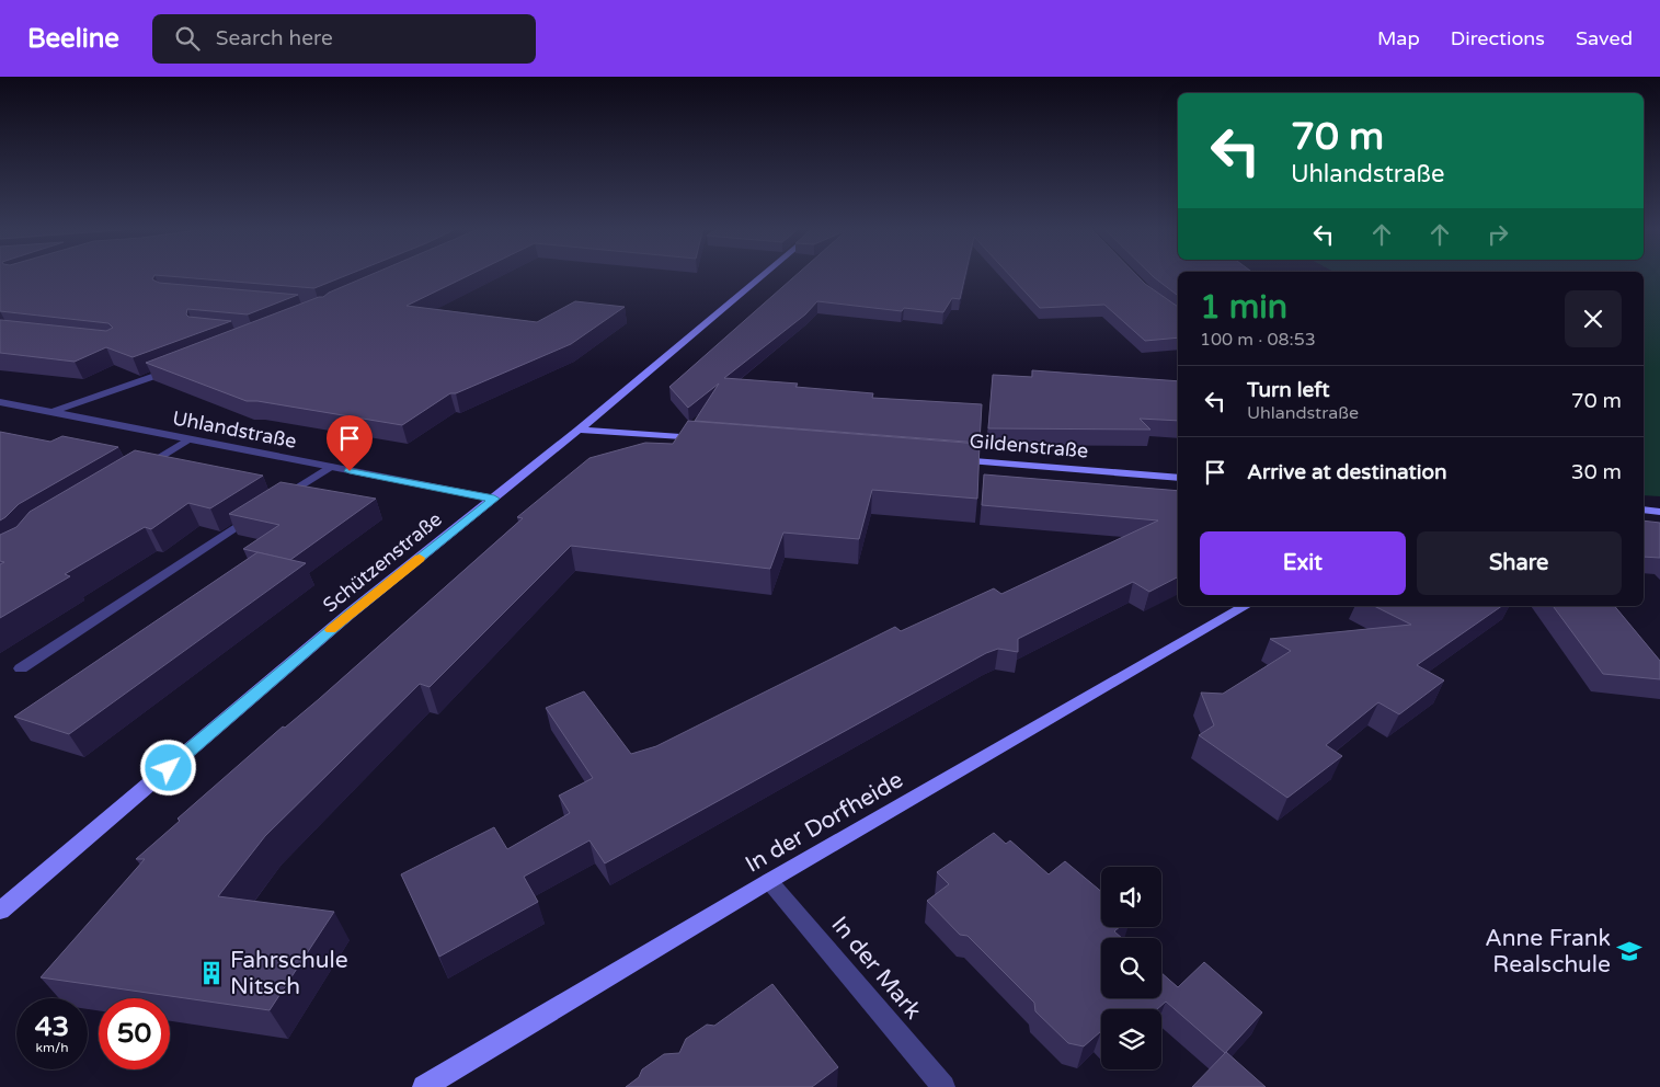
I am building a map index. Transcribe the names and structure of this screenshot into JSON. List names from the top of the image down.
{
  "streets": {
    "main road": ["Gildenstraße", "Schützenstraße", "In der Dorfheide"],
    "street": ["Uhlandstraße", "In der Mark"]
  },
  "crossings": [
    ["Uhlandstraße", "Schützenstraße"],
    ["In der Dorfheide", "In der Mark"]
  ],
  "places": {
    "school or university": ["Anne Frank Realschule"],
    "building": ["Fahrschule Nitsch"]
  },
  "page": {
    "header": "Beeline",
    "search": "Search here",
    "nav": ["Map", "Directions", "Saved"],
    "turn": ["70 m", "Uhlandstraße"],
    "heading": ["1 min", "100 m · 08:53"],
    "list": [
      {
        "name": "Turn left",
        "note": "Uhlandstraße",
        "value": "70 m"
      },
      {
        "name": "Arrive at destination",
        "value": "30 m"
      }
    ],
    "buttons": ["Exit", "Share"],
    "speed": "43 km/h",
    "limit": "50"
  }
}
